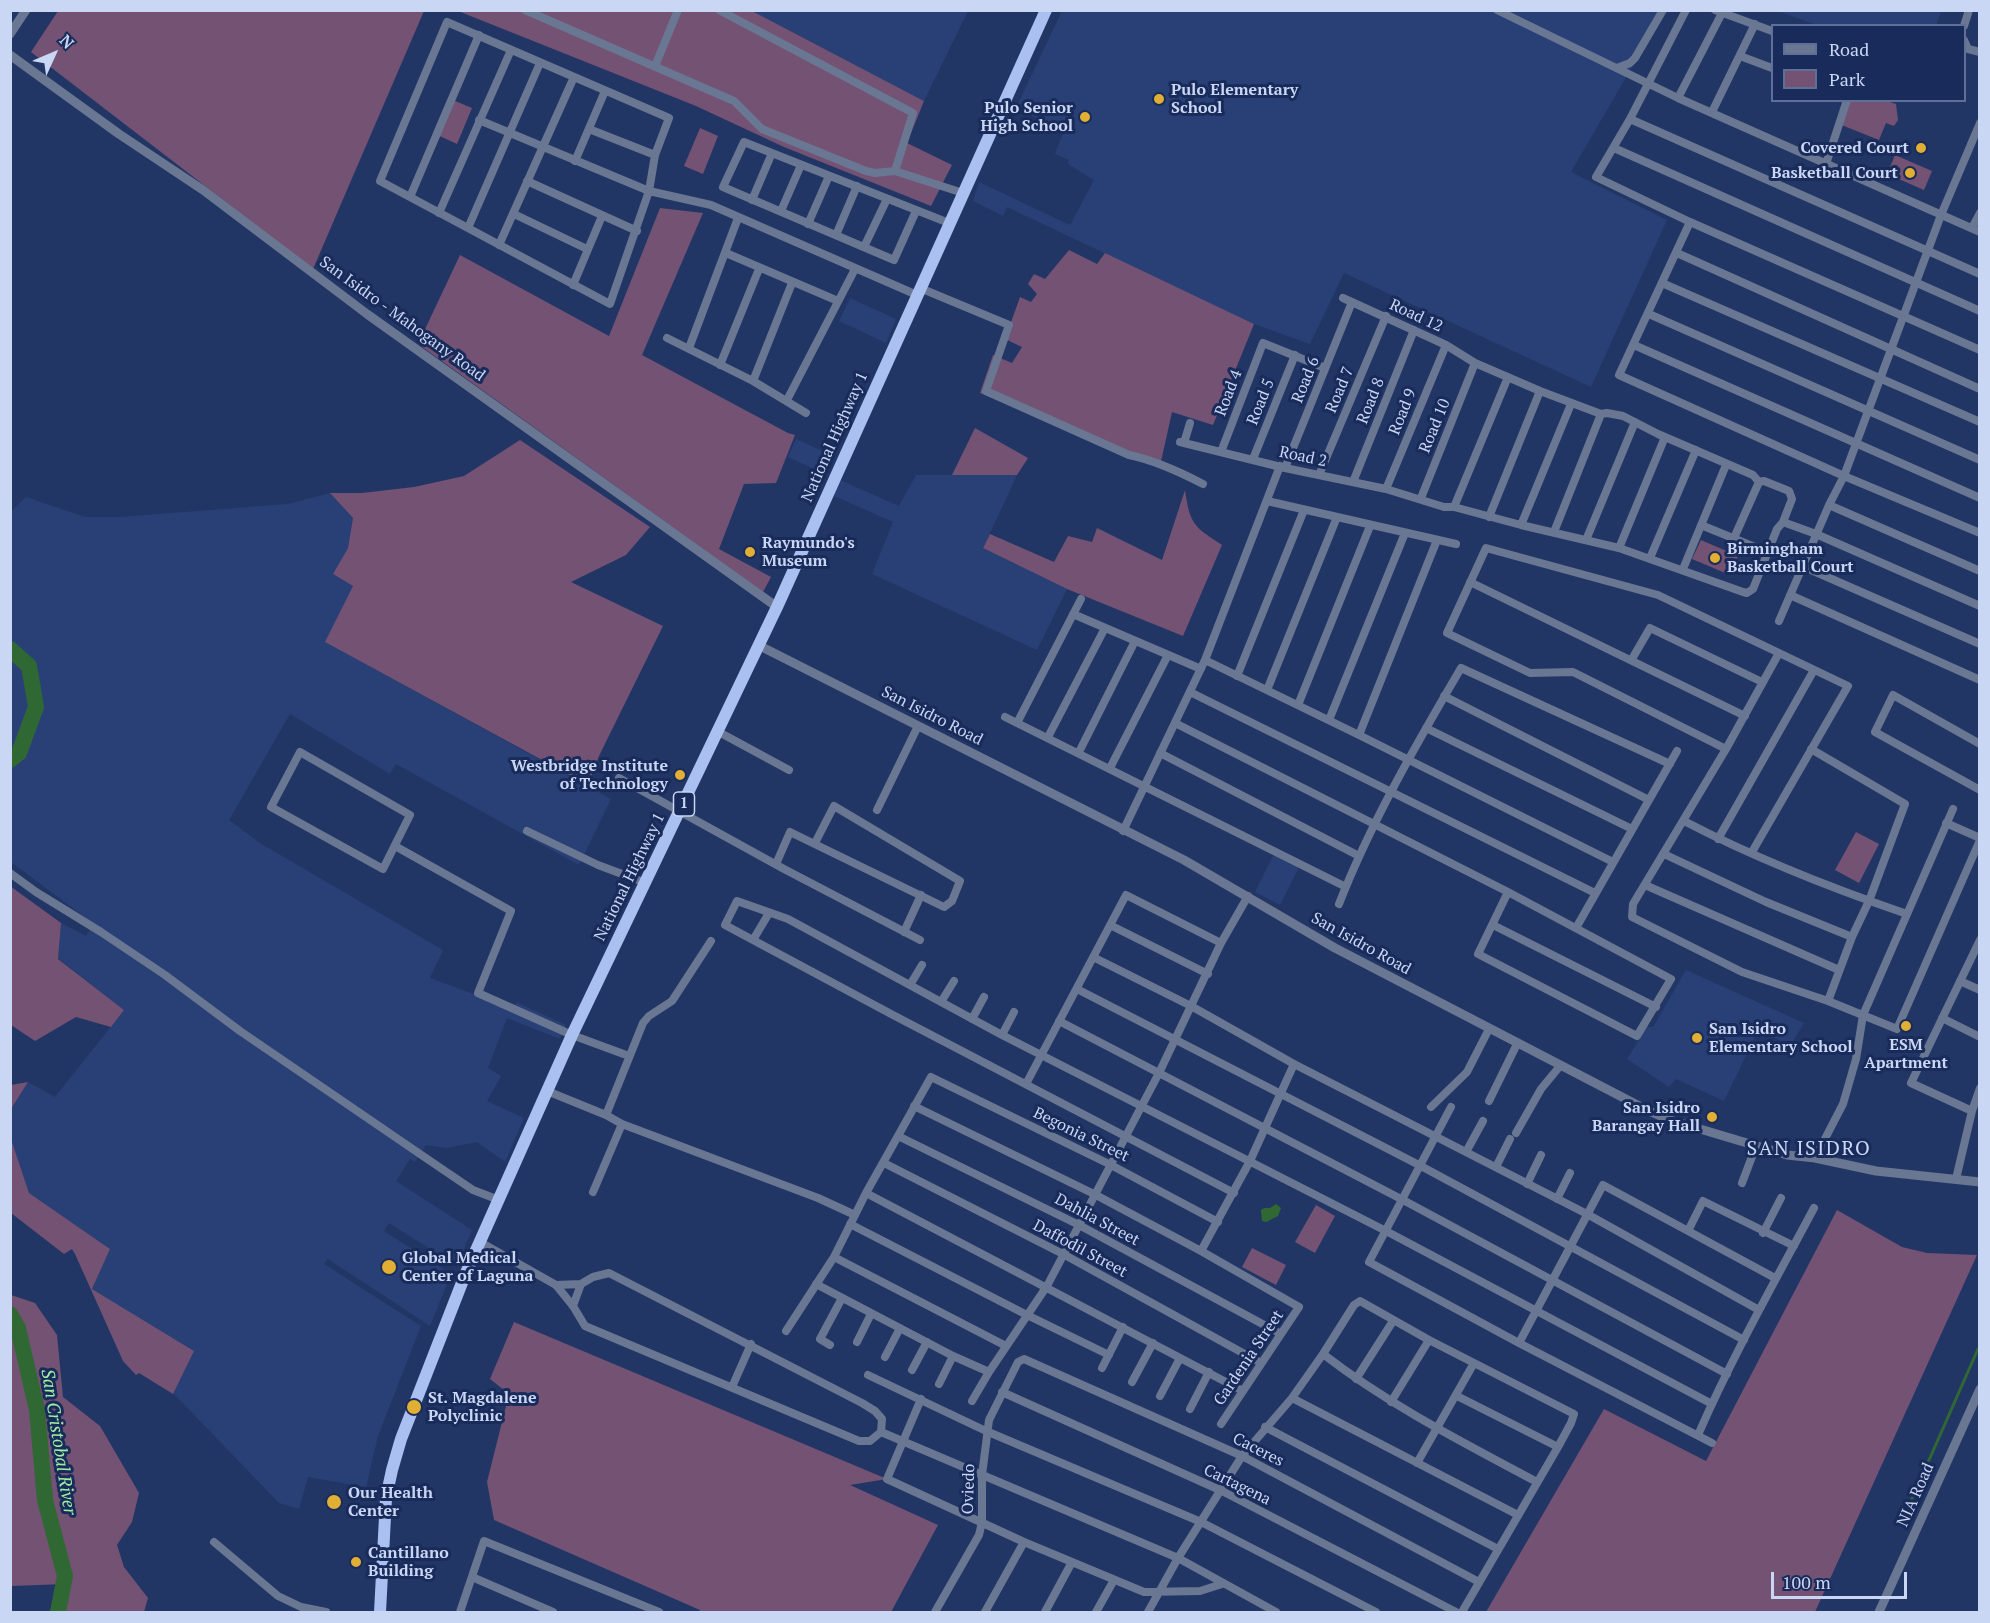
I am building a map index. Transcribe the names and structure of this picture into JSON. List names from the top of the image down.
{
  "streets": {
    "highway": ["National Highway 1", "1"],
    "street": [
      "Road 12",
      "San Isidro - Mahogany Road",
      "Road 6",
      "Road 7",
      "Road 4",
      "Road 8",
      "Road 5",
      "Road 9",
      "Road 10",
      "Road 2",
      "San Isidro Road",
      "Begonia Street",
      "Dahlia Street",
      "Daffodil Street",
      "Gardenia Street",
      "Caceres",
      "Cartagena",
      "Oviedo",
      "NIA Road"
    ]
  },
  "crossings": [
    ["Road 12", "Road 6"],
    ["Road 12", "Road 7"],
    ["Road 12", "Road 8"],
    ["Road 12", "Road 9"],
    ["Road 12", "Road 10"],
    ["San Isidro - Mahogany Road", "National Highway 1"],
    ["Road 6", "Road 2"],
    ["Road 6", "San Isidro Road"],
    ["Road 7", "Road 2"],
    ["Road 4", "Road 5"],
    ["Road 4", "Road 2"],
    ["Road 8", "Road 2"],
    ["Road 5", "Road 2"],
    ["Road 9", "Road 2"],
    ["Road 10", "Road 2"],
    ["National Highway 1", "San Isidro Road"],
    ["Dahlia Street", "Gardenia Street"],
    ["Daffodil Street", "Gardenia Street"],
    ["Caceres", "Oviedo"],
    ["Cartagena", "Oviedo"]
  ],
  "districts": ["SAN ISIDRO"],
  "water": ["San Cristobal River"],
  "places": [
    "Pulo Elementary School",
    "Pulo Senior High School",
    "Covered Court",
    "Basketball Court",
    "Raymundo's Museum",
    "Birmingham Basketball Court",
    "Westbridge Institute of Technology",
    "ESM Apartment",
    "San Isidro Elementary School",
    "San Isidro Barangay Hall",
    "Global Medical Center of Laguna",
    "St. Magdalene Polyclinic",
    "Our Health Center",
    "Cantillano Building"
  ],
  "legend": ["Road", "Park"],
  "scale_bar": "100 m",
  "north": "top right"
}
